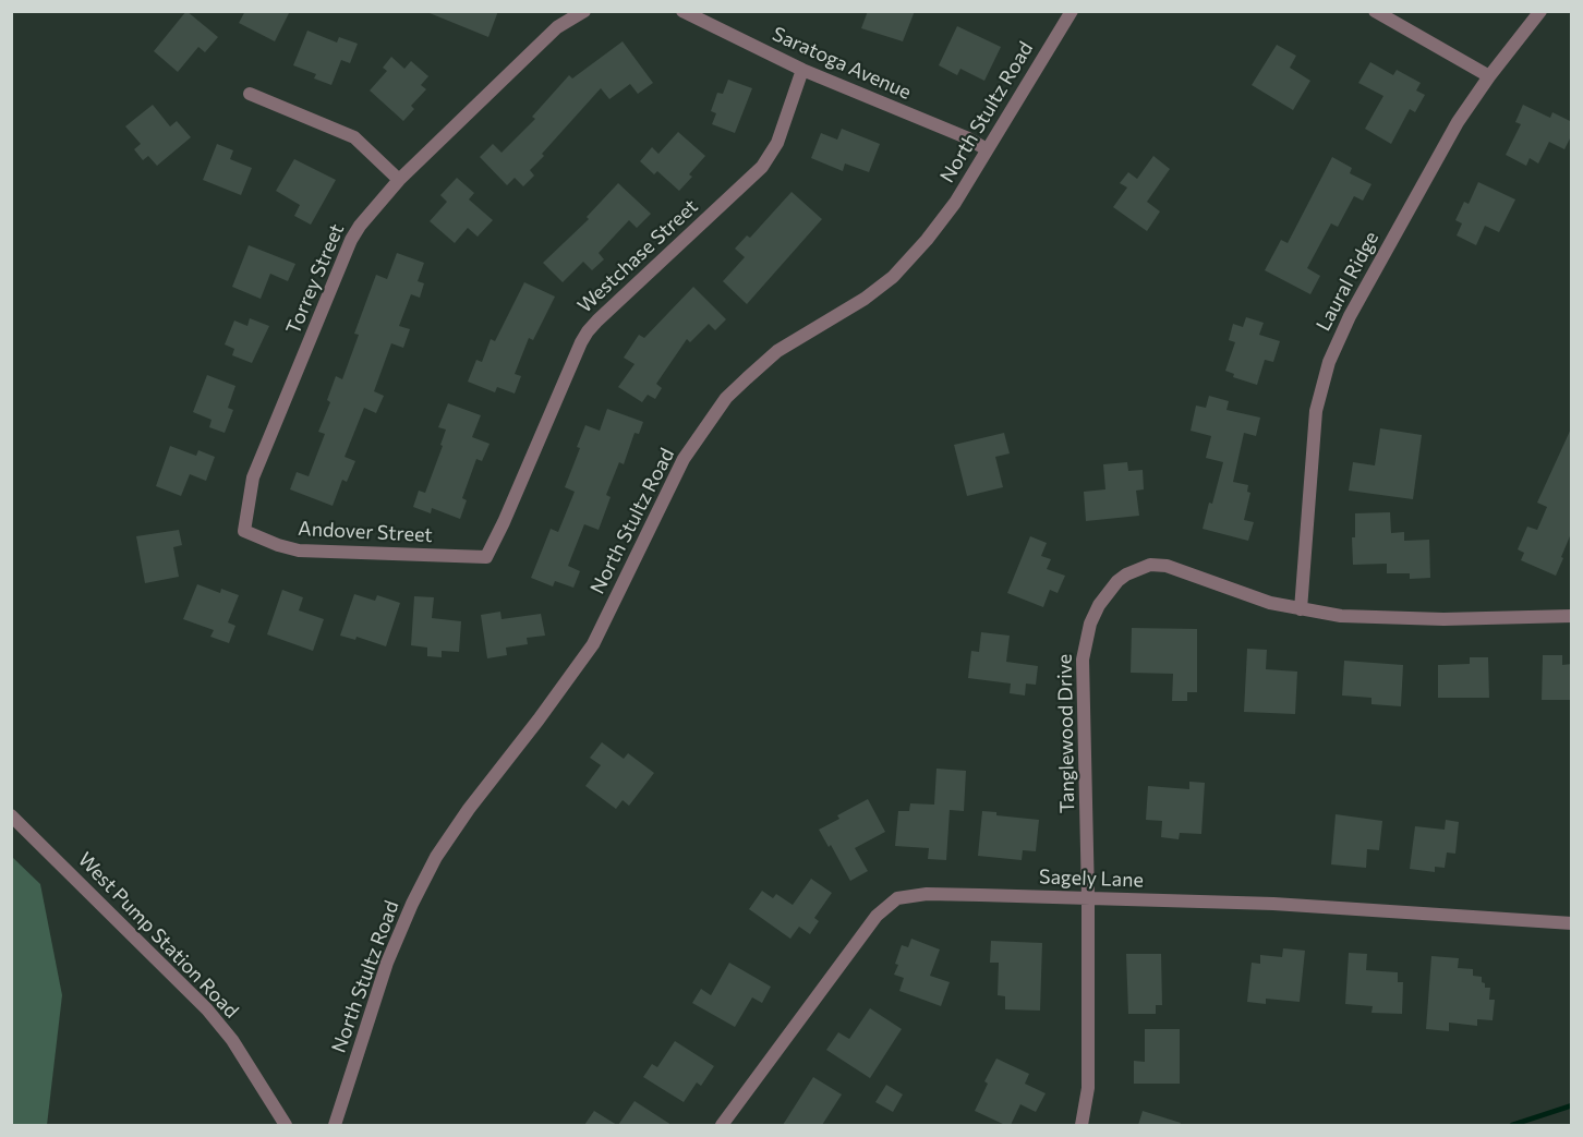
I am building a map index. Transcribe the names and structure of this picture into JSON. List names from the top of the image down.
{
  "streets": {
    "street": [
      "Saratoga Avenue",
      "North Stultz Road",
      "Westchase Street",
      "Torrey Street",
      "Laural Ridge",
      "Andover Street",
      "Tanglewood Drive",
      "Sagely Lane",
      "West Pump Station Road"
    ]
  },
  "crossings": [
    ["Saratoga Avenue", "North Stultz Road"],
    ["Saratoga Avenue", "Westchase Street"],
    ["Westchase Street", "Andover Street"],
    ["Torrey Street", "Andover Street"],
    ["Laural Ridge", "Tanglewood Drive"],
    ["Tanglewood Drive", "Sagely Lane"]
  ]
}
